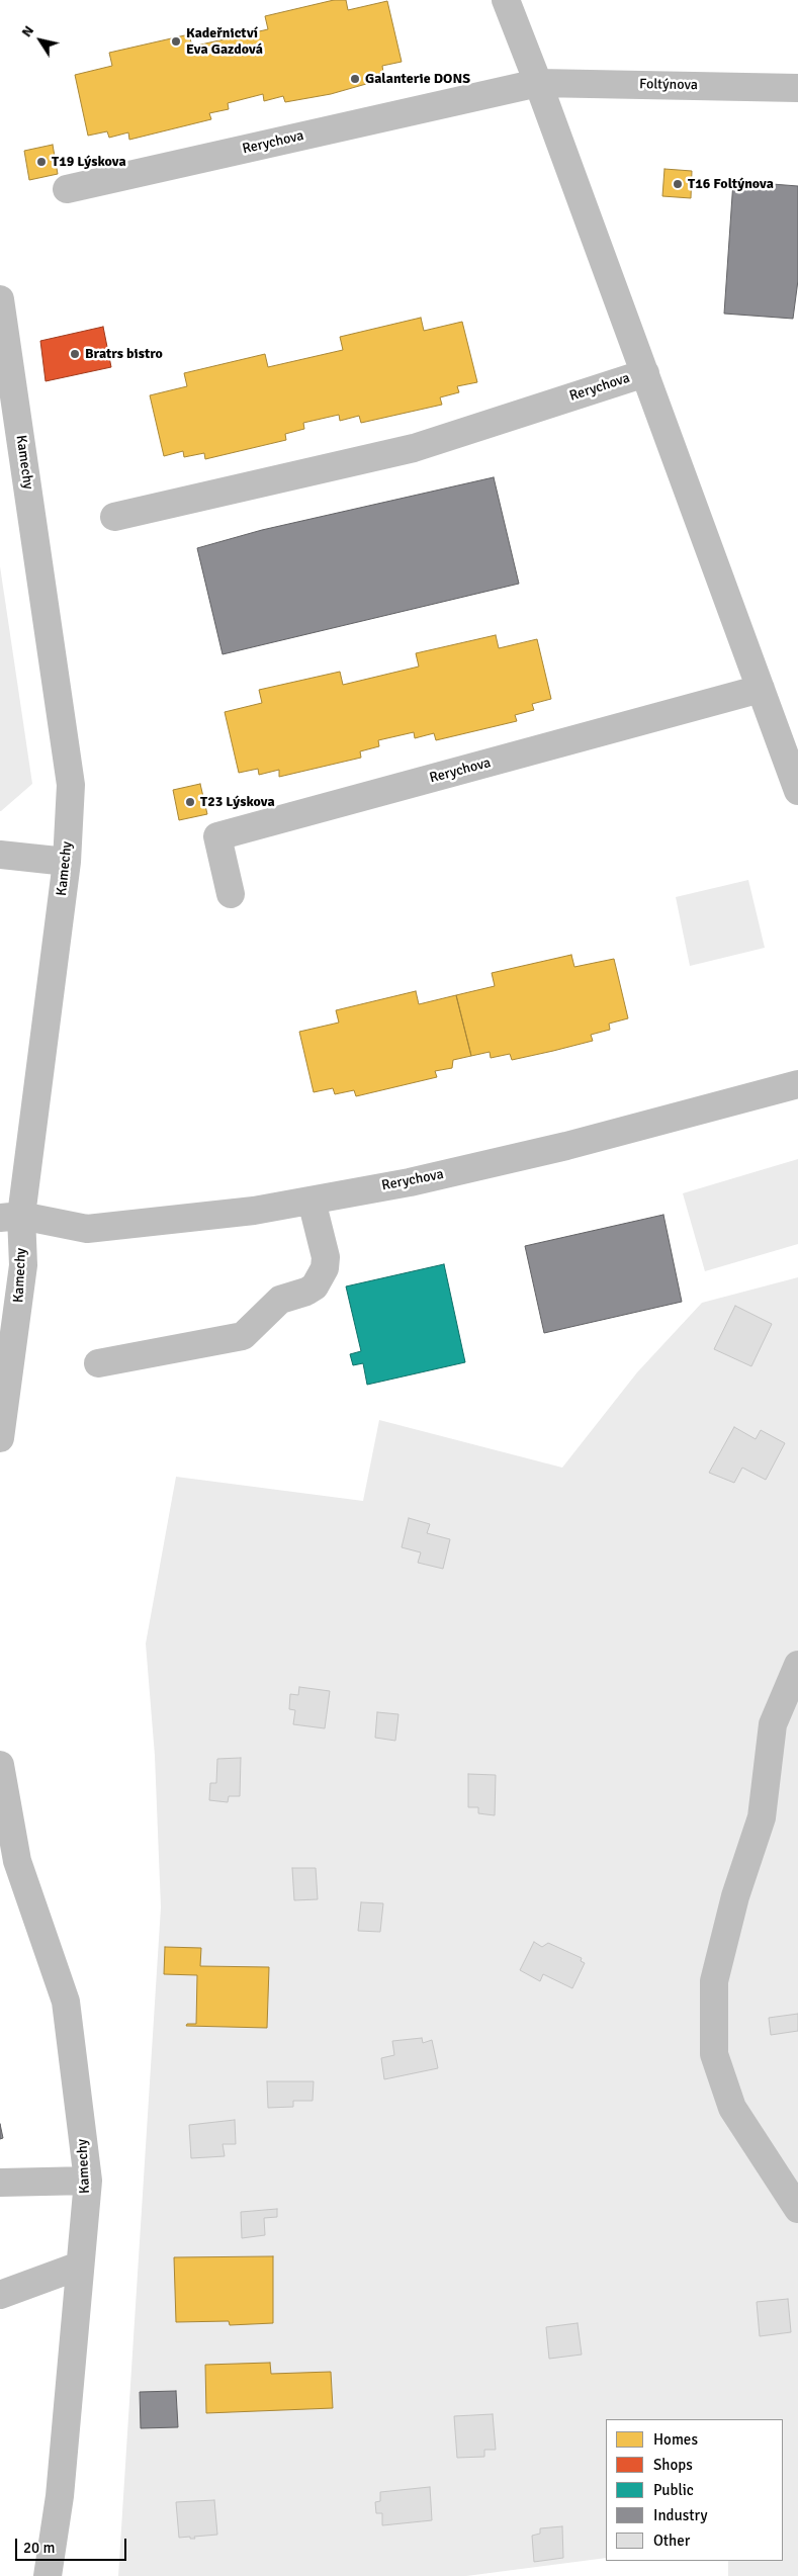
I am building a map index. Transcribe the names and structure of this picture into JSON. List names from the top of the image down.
{
  "streets": {
    "street": ["Foltýnova", "Rerychova", "Kamechy"]
  },
  "crossings": [
    ["Foltýnova", "Rerychova"],
    ["Rerychova", "Kamechy"]
  ],
  "places": [
    "Kadeřnictví Eva Gazdová",
    "Galanterie DONS",
    "T19 Lýskova",
    "T16 Foltýnova",
    "Bratrs bistro",
    "T23 Lýskova"
  ],
  "legend": [
    "Homes",
    "Shops",
    "Public",
    "Industry",
    "Other"
  ],
  "scale_bar": "20 m",
  "north": "top left"
}
